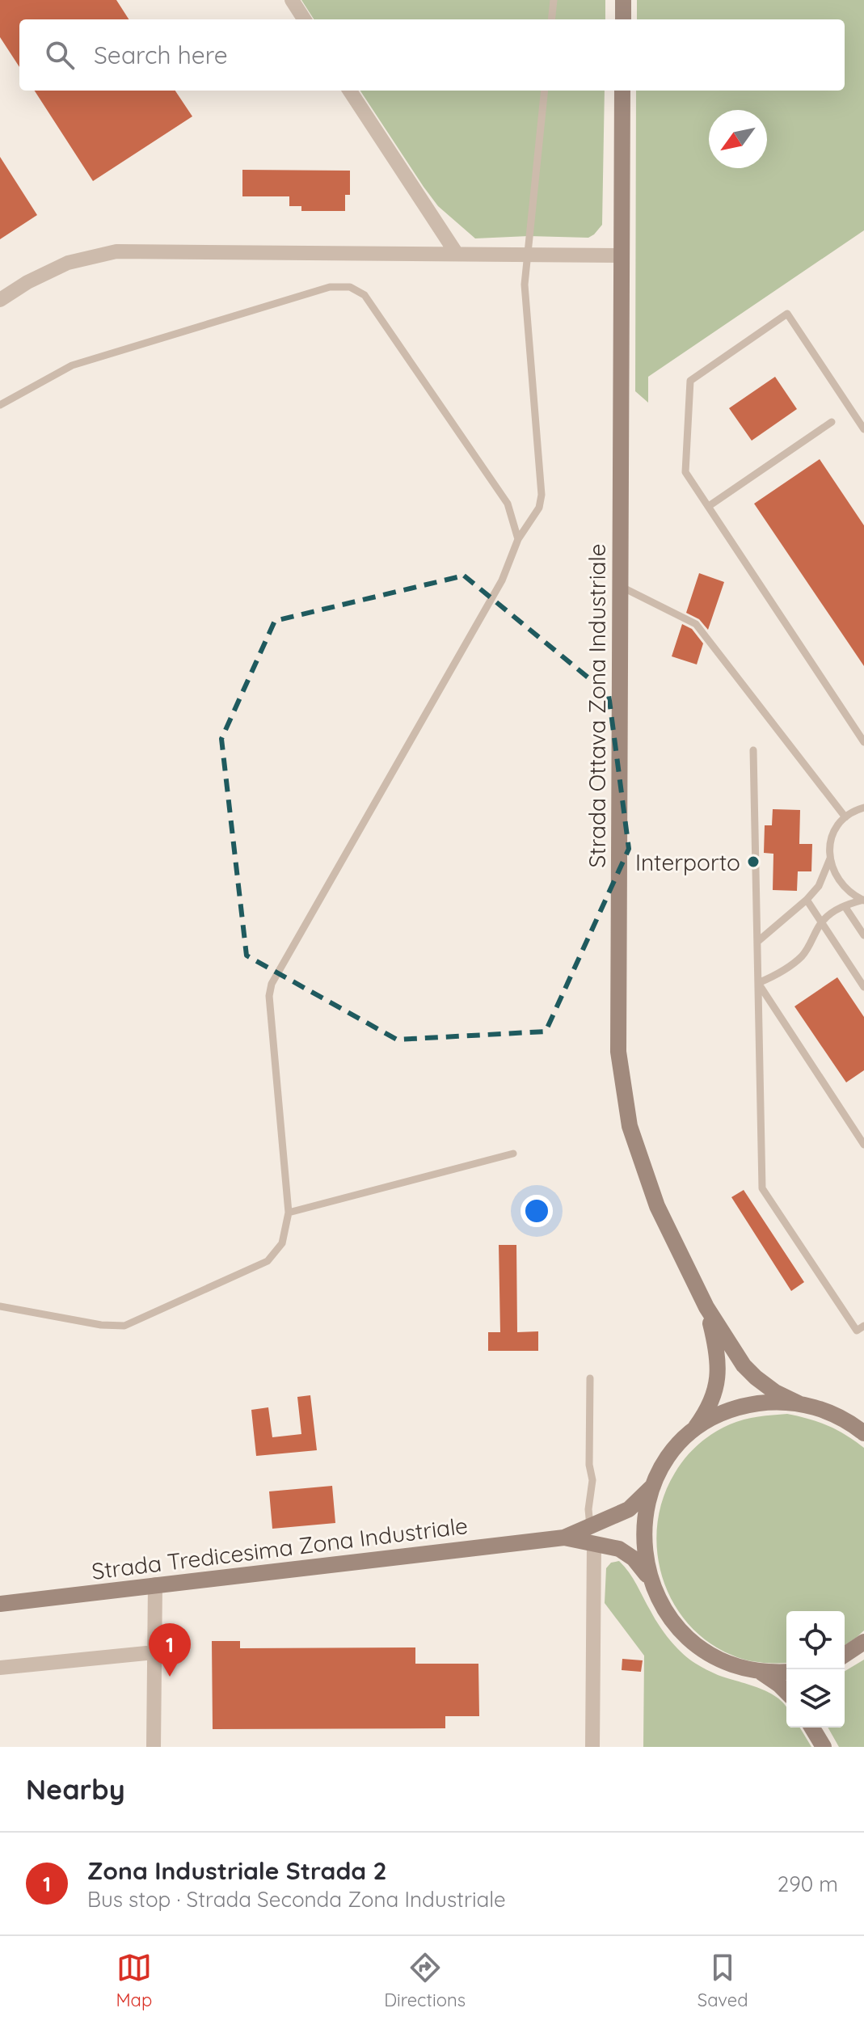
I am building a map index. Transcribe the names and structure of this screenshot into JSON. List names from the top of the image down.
{
  "streets": {
    "main road": ["Strada Ottava Zona Industriale", "Strada Tredicesima Zona Industriale"]
  },
  "places": ["Interporto"],
  "north": "bottom left",
  "page": {
    "search": "Search here",
    "pins": "1",
    "heading": "Nearby",
    "list": [
      {
        "mark": "1",
        "name": "Zona Industriale Strada 2",
        "note": "Bus stop · Strada Seconda Zona Industriale",
        "value": "290 m"
      }
    ],
    "nav": ["Map", "Directions", "Saved"]
  }
}
